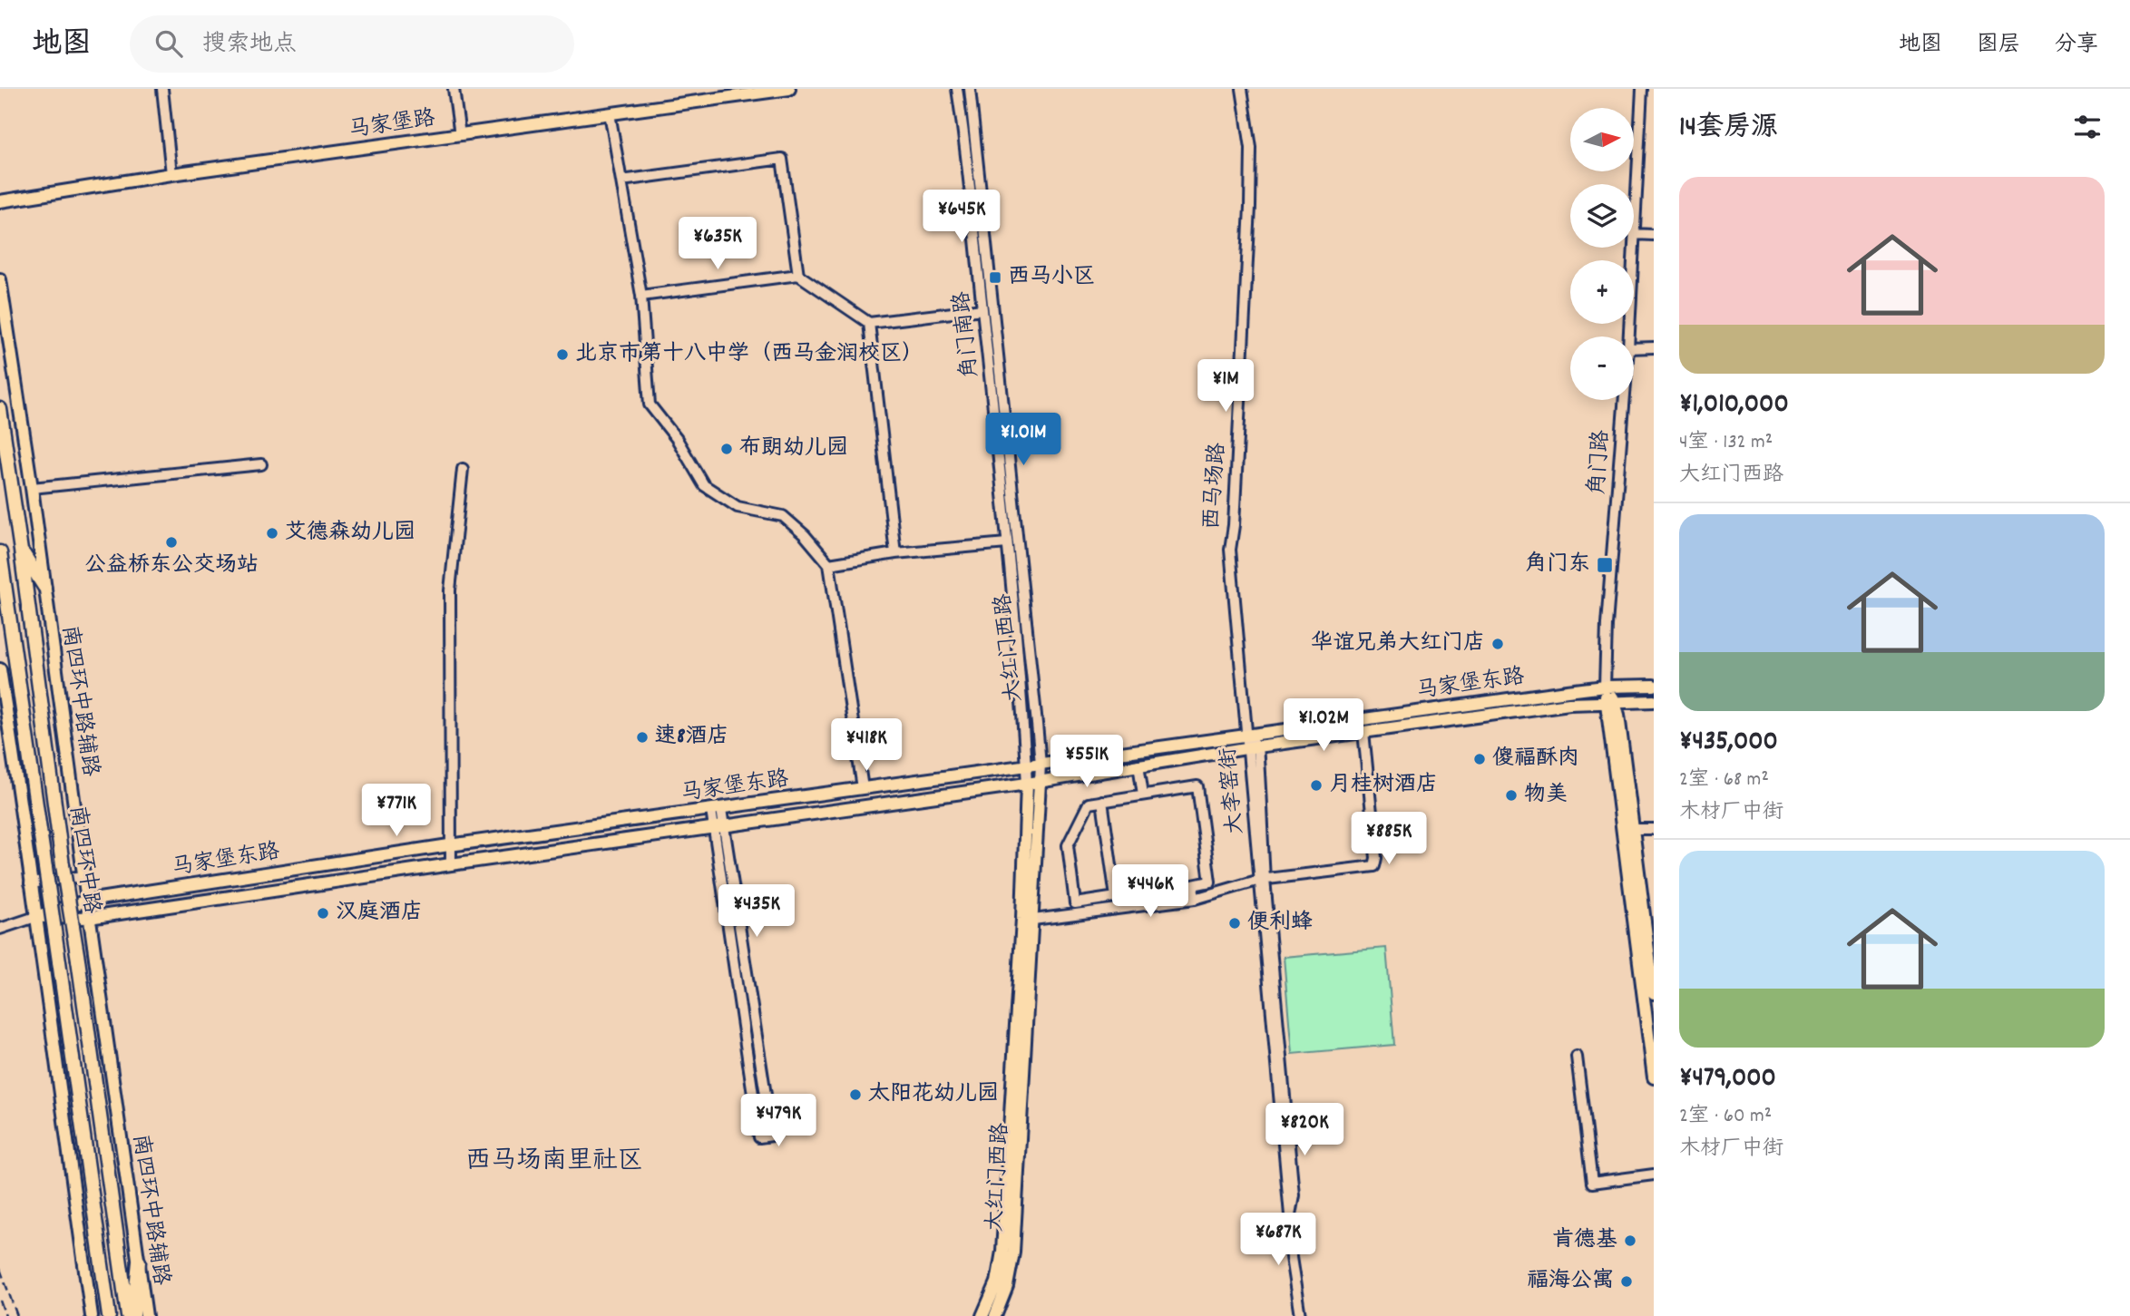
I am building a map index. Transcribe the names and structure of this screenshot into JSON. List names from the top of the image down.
{
  "streets": {
    "highway": ["南四环中路"],
    "main road": [
      "马家堡路",
      "大红门西路",
      "马家堡东路",
      "南四环中路辅路"
    ],
    "street": [
      "角门南路",
      "角门路",
      "西马场路",
      "大李窑街"
    ]
  },
  "crossings": [
    ["角门南路", "大红门西路"],
    ["角门南路", "马家堡东路"],
    ["角门路", "马家堡东路"],
    ["西马场路", "马家堡东路"],
    ["西马场路", "大李窑街"],
    ["大红门西路", "马家堡东路"],
    ["马家堡东路", "南四环中路辅路"],
    ["马家堡东路", "大李窑街"]
  ],
  "districts": ["西马场南里社区"],
  "places": {
    "transit": ["西马小区", "角门东"],
    "other": [
      "北京市第十八中学（西马金润校区）",
      "布朗幼儿园",
      "艾德森幼儿园",
      "公益桥东公交场站",
      "华谊兄弟大红门店",
      "速8酒店",
      "傻福酥肉",
      "月桂树酒店",
      "物美",
      "汉庭酒店",
      "便利蜂",
      "太阳花幼儿园",
      "肯德基",
      "福海公寓"
    ]
  },
  "north": "right",
  "page": {
    "header": "地图",
    "search": "搜索地点",
    "nav": ["地图", "图层", "分享"],
    "heading": "14套房源",
    "map_buttons": ["+", "−"],
    "list": [
      {
        "name": "¥1,010,000",
        "note": "4室 · 132 m² · 大红门西路"
      },
      {
        "name": "¥435,000",
        "note": "2室 · 68 m² · 木材厂中街"
      },
      {
        "name": "¥479,000",
        "note": "2室 · 60 m² · 木材厂中街"
      }
    ],
    "price": [
      "¥645K",
      "¥635K",
      "¥1M",
      "¥1.01M",
      "¥1.02M",
      "¥418K",
      "¥551K",
      "¥771K",
      "¥885K",
      "¥446K",
      "¥435K",
      "¥479K",
      "¥820K",
      "¥687K"
    ]
  }
}
